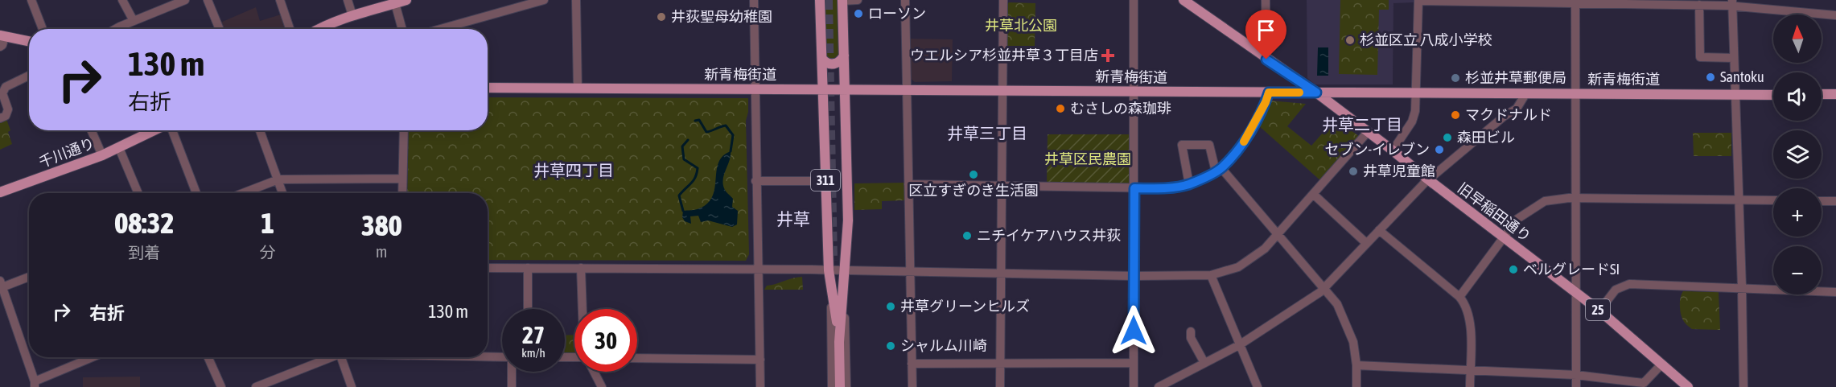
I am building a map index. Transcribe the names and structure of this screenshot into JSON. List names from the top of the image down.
{
  "streets": {
    "main road": [
      "新青梅街道",
      "千川通り",
      "311",
      "旧早稲田通り",
      "25"
    ]
  },
  "crossings": [
    ["新青梅街道", "311"],
    ["新青梅街道", "旧早稲田通り"]
  ],
  "districts": [
    "井草二丁目",
    "井草三丁目",
    "井草四丁目",
    "井草"
  ],
  "parks": ["井草北公園", "井草区民農園"],
  "places": {
    "other": [
      "ローソン",
      "井荻聖母幼稚園",
      "杉並区立 八成小学校",
      "Santoku",
      "杉並井草郵便局",
      "むさしの森珈琲",
      "マクドナルド",
      "森田ビル",
      "セブン-イレブン",
      "井草児童館",
      "区立すぎのき生活園",
      "ニチイケアハウス井荻",
      "ベルグレードSI",
      "井草グリーンヒルズ",
      "シャルム川崎"
    ],
    "health": ["ウエルシア杉並井草３丁目店"]
  },
  "north": "top",
  "page": {
    "map_buttons": ["+", "−"],
    "turn": ["130 m", "右折"],
    "eta": [
      "08:32",
      "到着",
      "1",
      "分",
      "380",
      "m"
    ],
    "list": [
      {
        "name": "右折",
        "value": "130 m"
      }
    ],
    "speed": "27 km/h",
    "limit": "30"
  }
}
